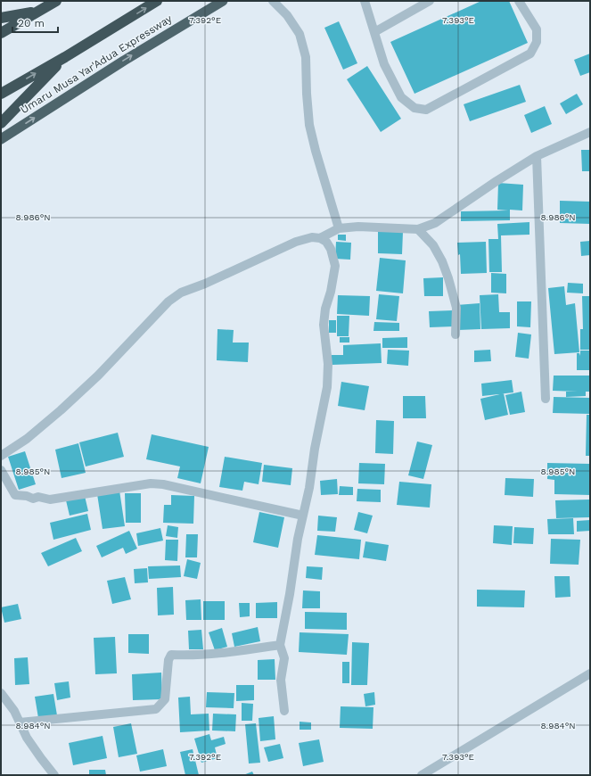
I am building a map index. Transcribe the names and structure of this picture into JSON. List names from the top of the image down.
{
  "streets": {
    "highway": ["Umaru Musa Yar'Adua Expressway"]
  },
  "scale_bar": "20 m",
  "coordinates": [
    "7.392°E",
    "7.393°E",
    "8.986°N",
    "8.985°N",
    "8.984°N"
  ]
}
